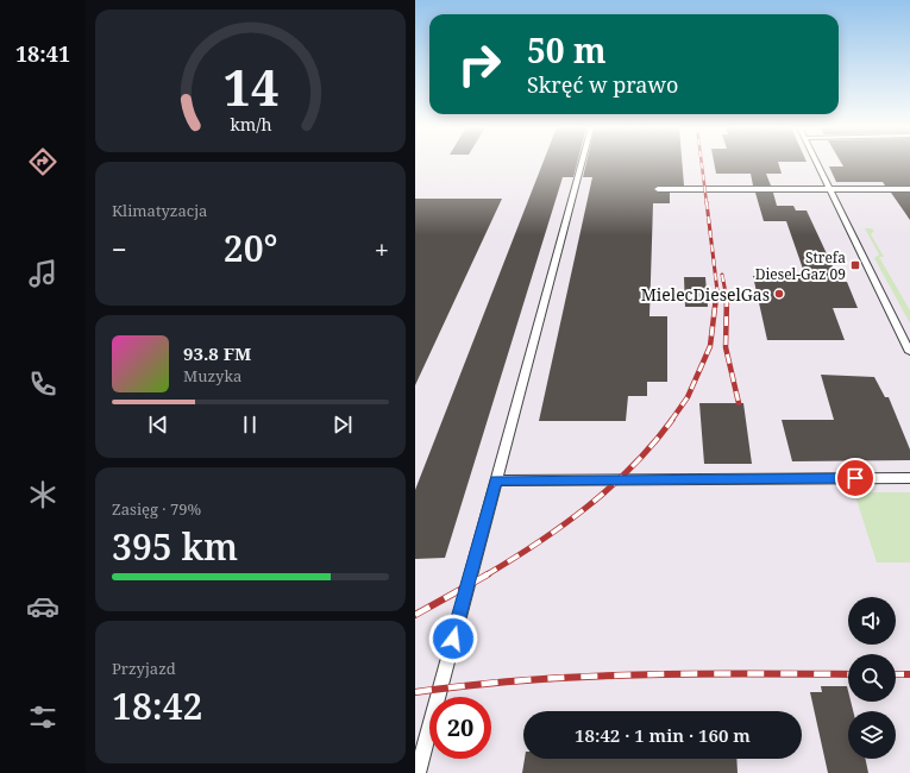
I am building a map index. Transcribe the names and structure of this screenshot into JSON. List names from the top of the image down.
{
  "places": {
    "transit": ["Strefa Diesel-Gaz 09"],
    "other": ["MielecDieselGas"]
  },
  "page": {
    "tabs": "18:41",
    "turn": ["50 m", "Skręć w prawo"],
    "tile": [
      "Klimatyzacja",
      ["Zasięg · 79%", "395 km"],
      ["Przyjazd", "18:42"]
    ],
    "heat": ["−", "20°", "+"],
    "song": ["93.8 FM", "Muzyka"],
    "limit": "20",
    "trip": "18:42 · 1 min · 160 m",
    "gauge": ["14", "km/h"]
  }
}
